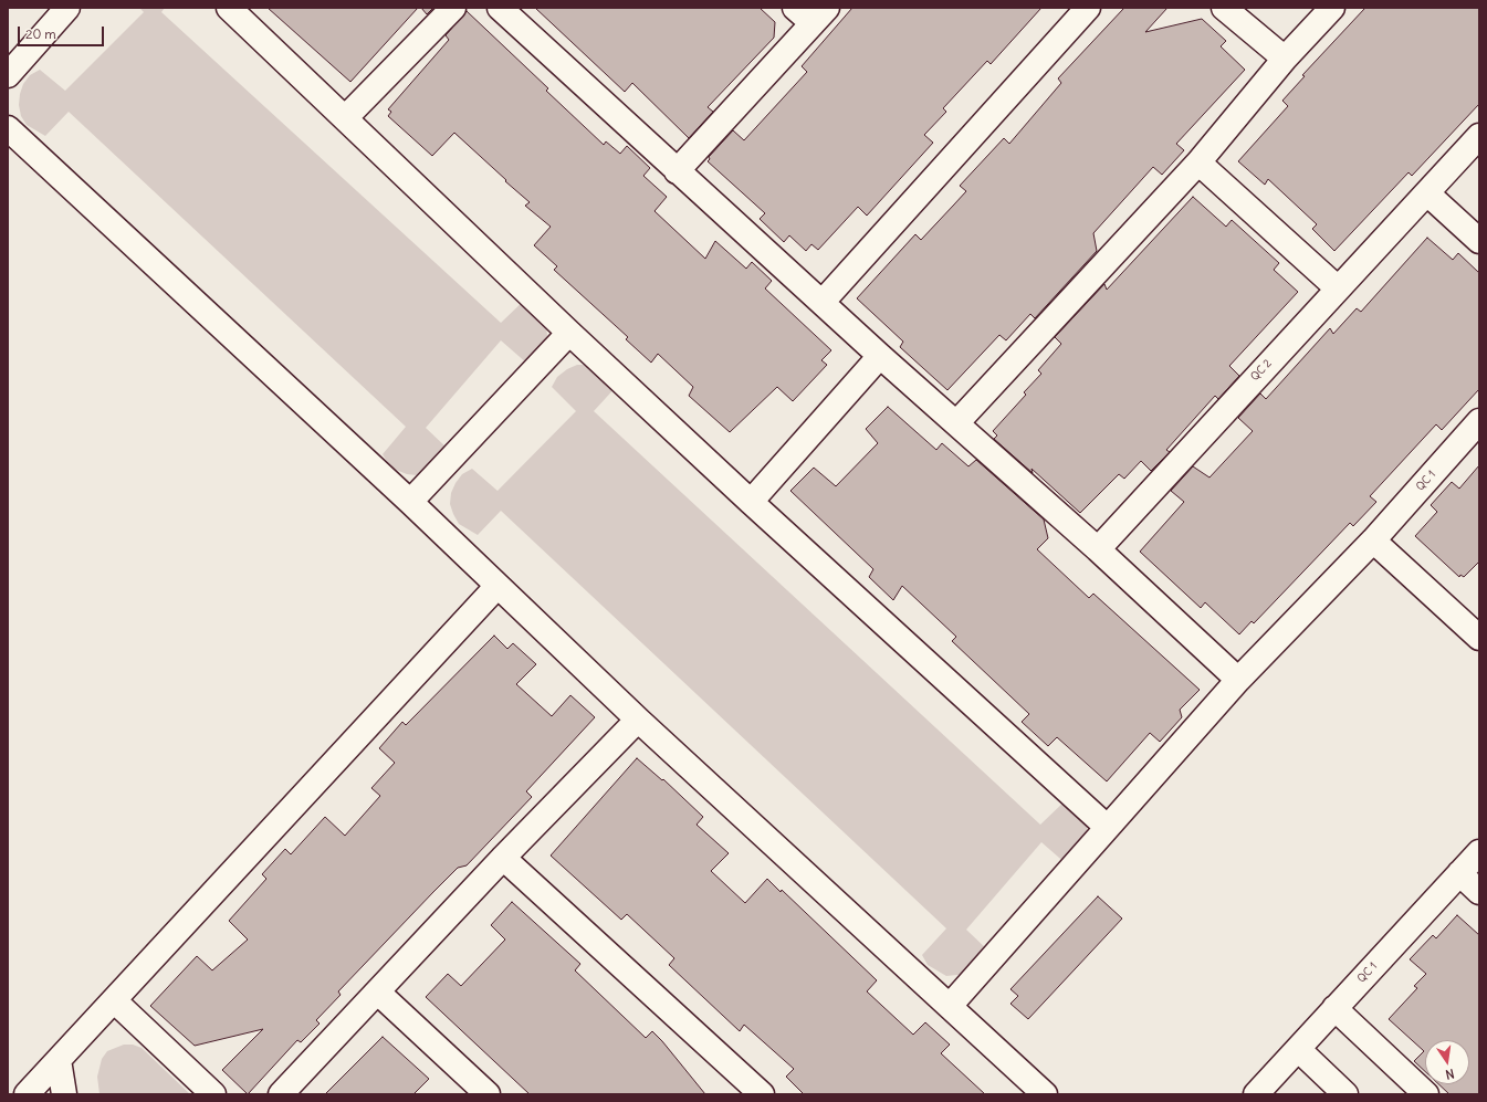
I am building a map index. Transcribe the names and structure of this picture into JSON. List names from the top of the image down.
{
  "streets": {
    "street": ["QC 2", "QC 1"]
  },
  "scale_bar": "20 m",
  "north": "bottom"
}
